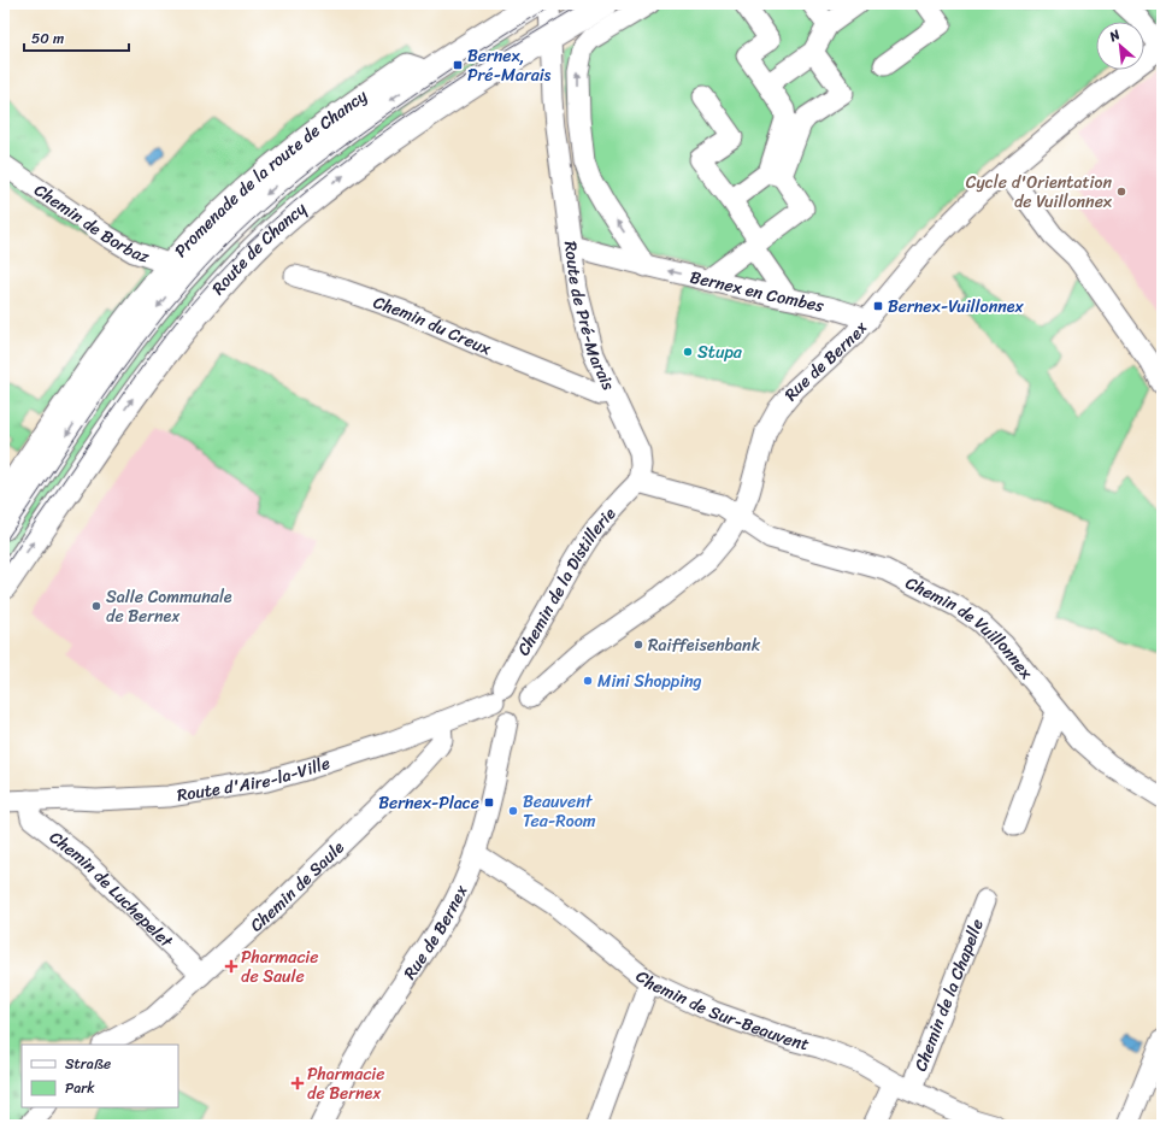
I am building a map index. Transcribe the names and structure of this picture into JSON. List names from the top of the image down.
{
  "streets": {
    "main road": ["Route de Chancy"],
    "street": [
      "Promenade de la route de Chancy",
      "Chemin de Borbaz",
      "Bernex en Combes",
      "Route de Pré-Marais",
      "Chemin du Creux",
      "Rue de Bernex",
      "Chemin de la Distillerie",
      "Chemin de Vuillonnex",
      "Route d'Aire-la-Ville",
      "Chemin de Saule",
      "Chemin de Luchepelet",
      "Chemin de la Chapelle",
      "Chemin de Sur-Beauvent"
    ]
  },
  "crossings": [
    ["Promenade de la route de Chancy", "Chemin de Borbaz"],
    ["Promenade de la route de Chancy", "Route de Chancy"],
    ["Chemin de Borbaz", "Route de Chancy"],
    ["Route de Chancy", "Route de Pré-Marais"],
    ["Bernex en Combes", "Route de Pré-Marais"],
    ["Bernex en Combes", "Rue de Bernex"],
    ["Route de Pré-Marais", "Chemin du Creux"],
    ["Route de Pré-Marais", "Chemin de la Distillerie"],
    ["Rue de Bernex", "Chemin de la Distillerie"],
    ["Rue de Bernex", "Chemin de Vuillonnex"],
    ["Rue de Bernex", "Route d'Aire-la-Ville"],
    ["Rue de Bernex", "Chemin de Sur-Beauvent"],
    ["Chemin de la Distillerie", "Route d'Aire-la-Ville"],
    ["Route d'Aire-la-Ville", "Chemin de Saule"],
    ["Route d'Aire-la-Ville", "Chemin de Luchepelet"],
    ["Chemin de Saule", "Chemin de Luchepelet"],
    ["Chemin de la Chapelle", "Chemin de Sur-Beauvent"]
  ],
  "places": {
    "transit": ["Bernex, Pré-Marais", "Bernex-Vuillonnex", "Bernex-Place"],
    "other": [
      "Cycle d'Orientation de Vuillonnex",
      "Stupa",
      "Salle Communale de Bernex",
      "Raiffeisenbank",
      "Mini Shopping",
      "Beauvent Tea-Room"
    ],
    "health": ["Pharmacie de Saule", "Pharmacie de Bernex"]
  },
  "legend": ["Straße", "Park"],
  "scale_bar": "50 m",
  "north": "top left"
}
